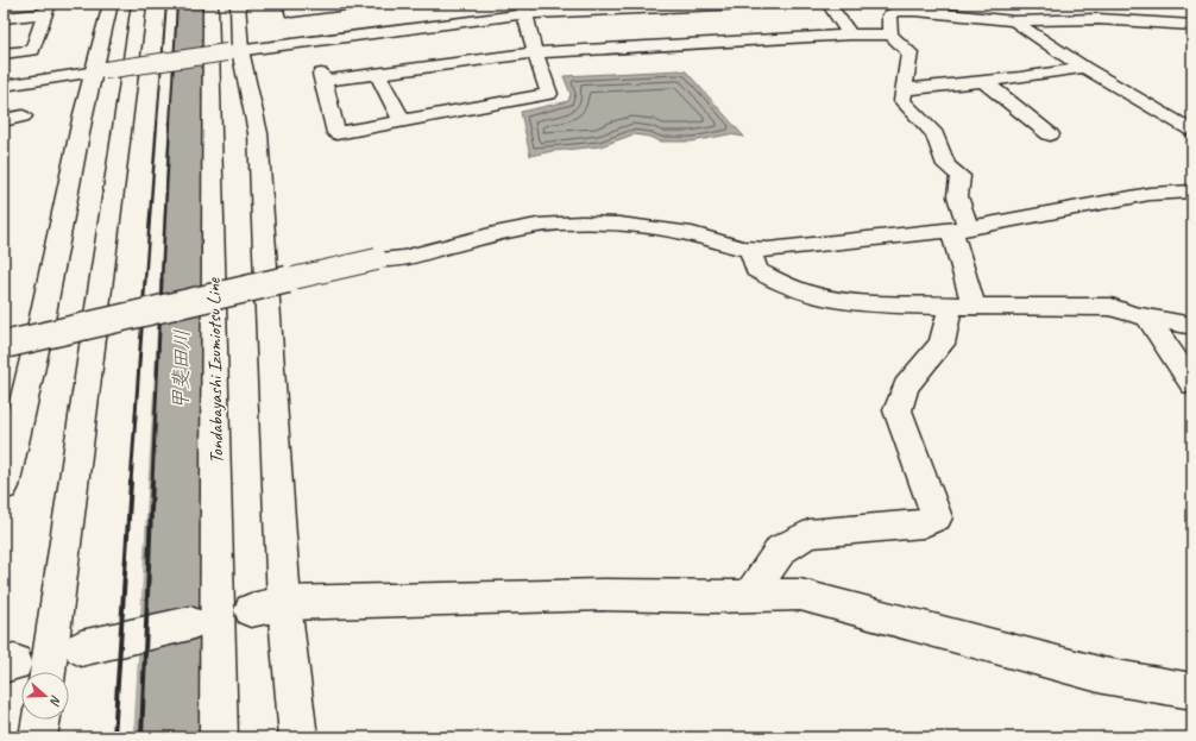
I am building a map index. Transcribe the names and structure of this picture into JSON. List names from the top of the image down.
{
  "streets": {
    "street": ["Tondabayashi Izumiotsu Line"]
  },
  "water": ["甲斐田川"],
  "north": "right"
}
